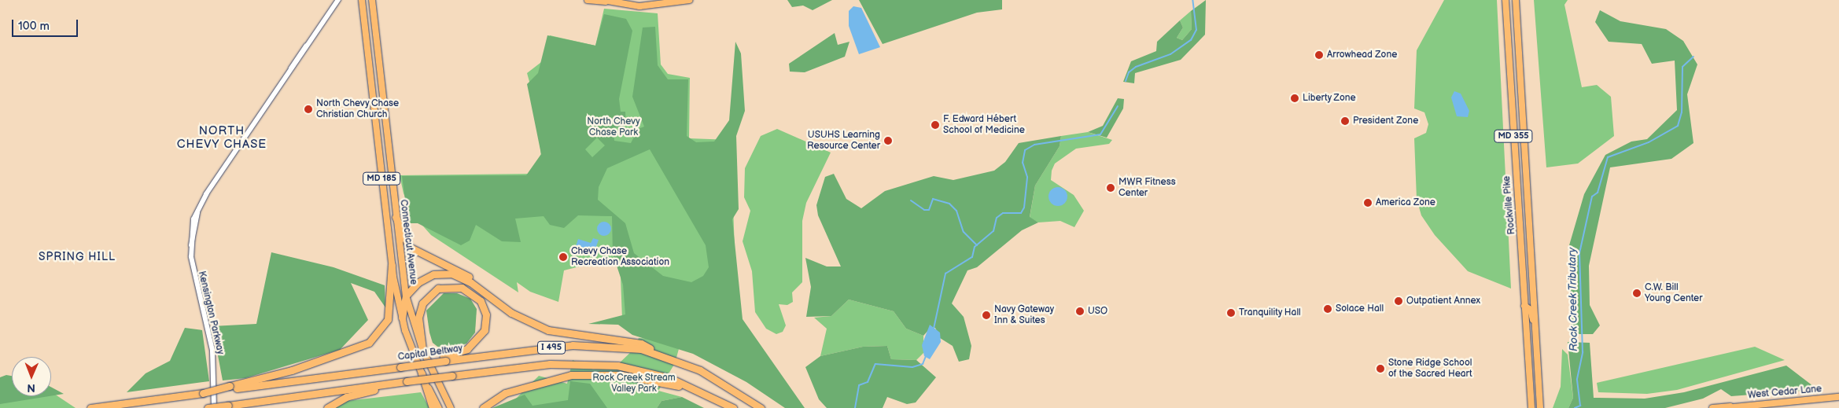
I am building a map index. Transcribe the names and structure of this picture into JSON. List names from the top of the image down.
{
  "streets": {
    "highway": ["I 495", "Capital Beltway"],
    "main road": [
      "MD 355",
      "MD 185",
      "Rockville Pike",
      "Connecticut Avenue",
      "West Cedar Lane"
    ],
    "street": ["Kensington Parkway"]
  },
  "districts": ["NORTH CHEVY CHASE", "SPRING HILL"],
  "water": ["Rock Creek Tributary"],
  "parks": ["North Chevy Chase Park", "Rock Creek Stream Valley Park"],
  "places": [
    "Arrowhead Zone",
    "Liberty Zone",
    "North Chevy Chase Christian Church",
    "President Zone",
    "F. Edward Hébert School of Medicine",
    "USUHS Learning Resource Center",
    "MWR Fitness Center",
    "America Zone",
    "Chevy Chase Recreation Association",
    "C.W. Bill Young Center",
    "Outpatient Annex",
    "Solace Hall",
    "USO",
    "Tranquility Hall",
    "Navy Gateway Inn & Suites",
    "Stone Ridge School of the Sacred Heart"
  ],
  "scale_bar": "100 m",
  "north": "bottom"
}
